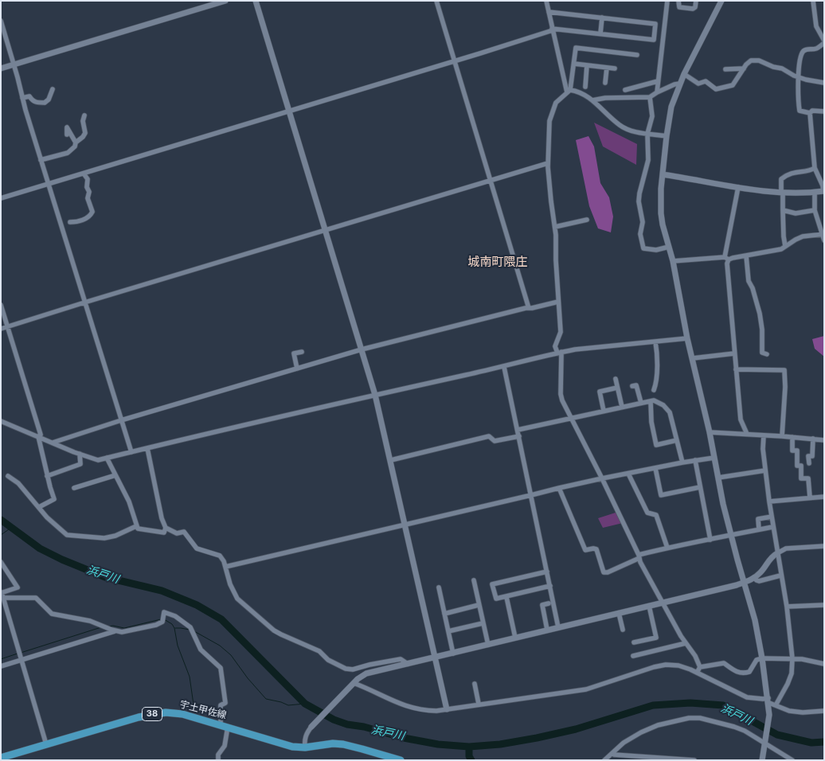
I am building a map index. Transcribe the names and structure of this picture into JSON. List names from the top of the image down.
{
  "streets": {
    "main road": ["宇土甲佐線", "38"]
  },
  "districts": ["城南町隈庄"],
  "water": ["浜戸川"]
}
